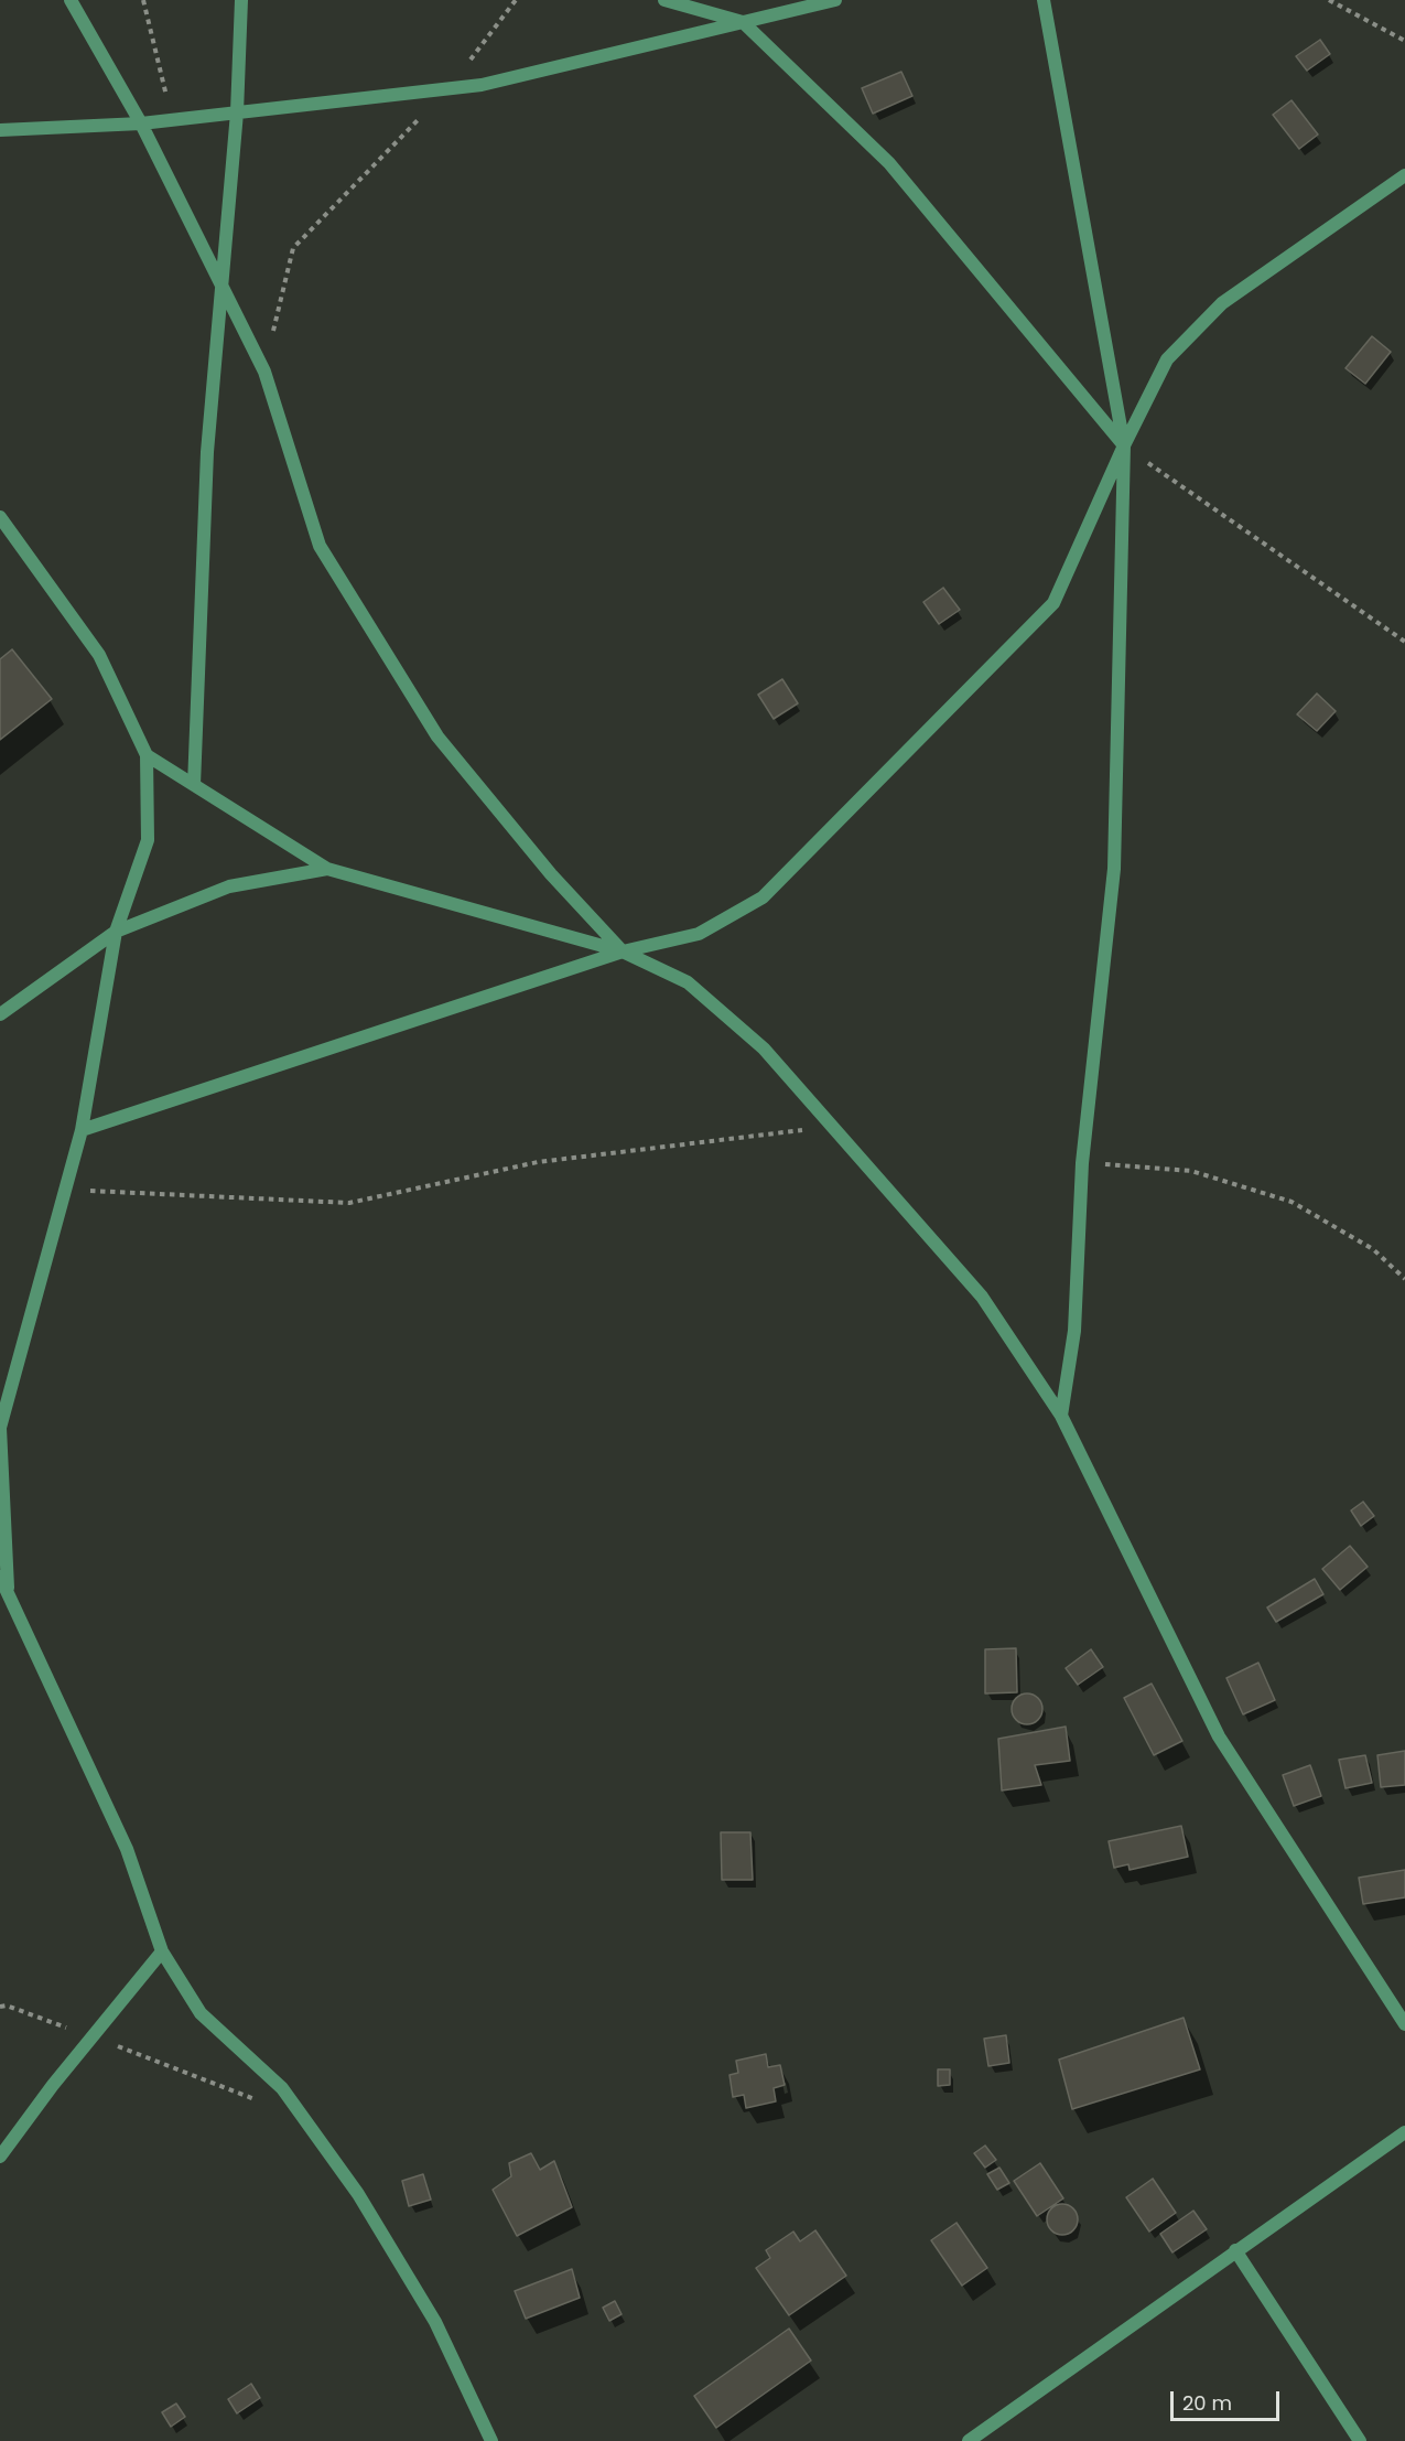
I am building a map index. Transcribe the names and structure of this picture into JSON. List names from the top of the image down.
{
  "scale_bar": "20 m"
}
